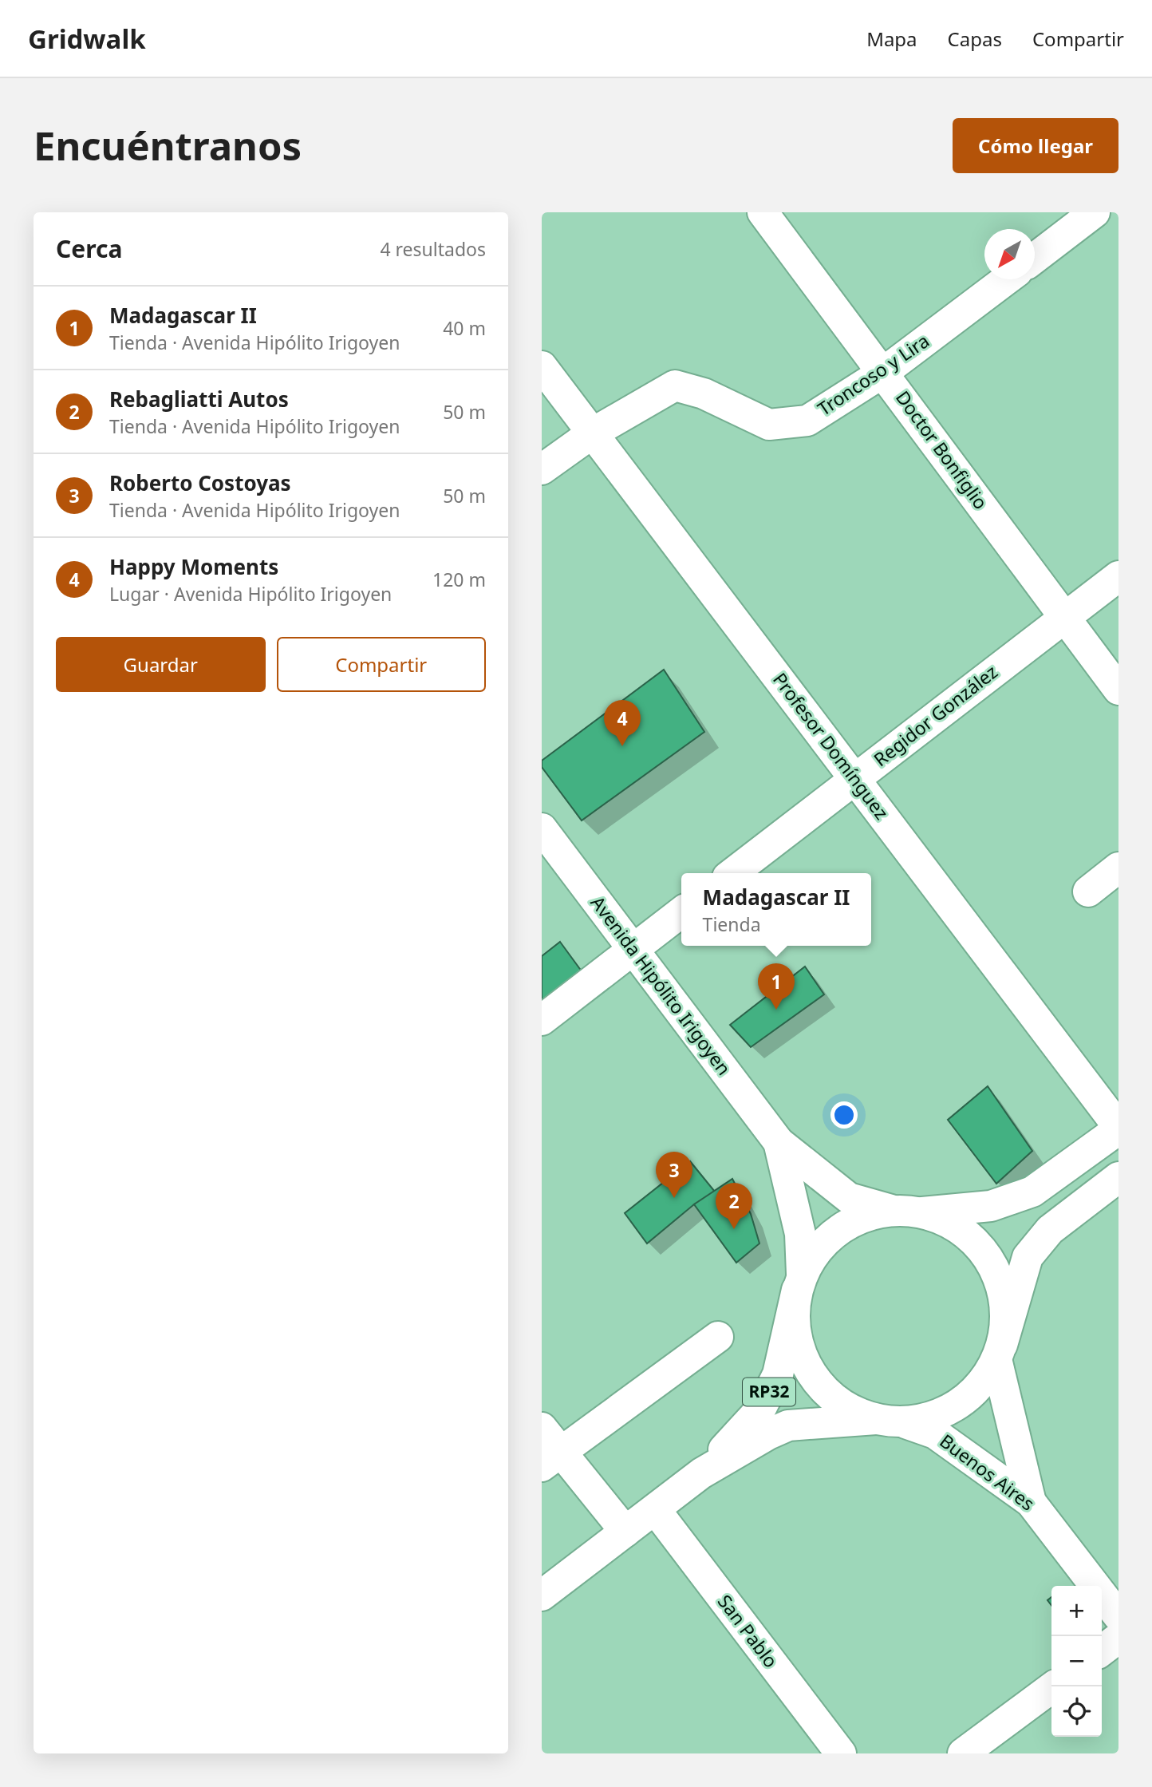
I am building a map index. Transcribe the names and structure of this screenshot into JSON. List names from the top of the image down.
{
  "streets": {
    "street": [
      "Troncoso y Lira",
      "Doctor Bonfiglio",
      "Regidor González",
      "Profesor Domínguez",
      "Avenida Hipólito Irigoyen",
      "RP32",
      "Buenos Aires",
      "San Pablo"
    ]
  },
  "crossings": [
    ["Troncoso y Lira", "Doctor Bonfiglio"],
    ["Troncoso y Lira", "Profesor Domínguez"],
    ["Doctor Bonfiglio", "Regidor González"],
    ["Regidor González", "Profesor Domínguez"],
    ["Profesor Domínguez", "RP32"],
    ["Avenida Hipólito Irigoyen", "RP32"],
    ["RP32", "Buenos Aires"],
    ["RP32", "San Pablo"]
  ],
  "north": "bottom left",
  "page": {
    "header": "Gridwalk",
    "nav": ["Mapa", "Capas", "Compartir"],
    "buttons": [
      "Cómo llegar",
      ["Guardar", "Compartir"]
    ],
    "title": "Encuéntranos",
    "heading": ["Cerca", "4 resultados"],
    "list": [
      {
        "mark": "1",
        "name": "Madagascar II",
        "note": "Tienda · Avenida Hipólito Irigoyen",
        "value": "40 m"
      },
      {
        "mark": "2",
        "name": "Rebagliatti Autos",
        "note": "Tienda · Avenida Hipólito Irigoyen",
        "value": "50 m"
      },
      {
        "mark": "3",
        "name": "Roberto Costoyas",
        "note": "Tienda · Avenida Hipólito Irigoyen",
        "value": "50 m"
      },
      {
        "mark": "4",
        "name": "Happy Moments",
        "note": "Lugar · Avenida Hipólito Irigoyen",
        "value": "120 m"
      }
    ],
    "pins": [
      "4",
      "1",
      "3",
      "2"
    ],
    "popup": ["Madagascar II", "Tienda"],
    "map_buttons": ["+", "−"]
  }
}
